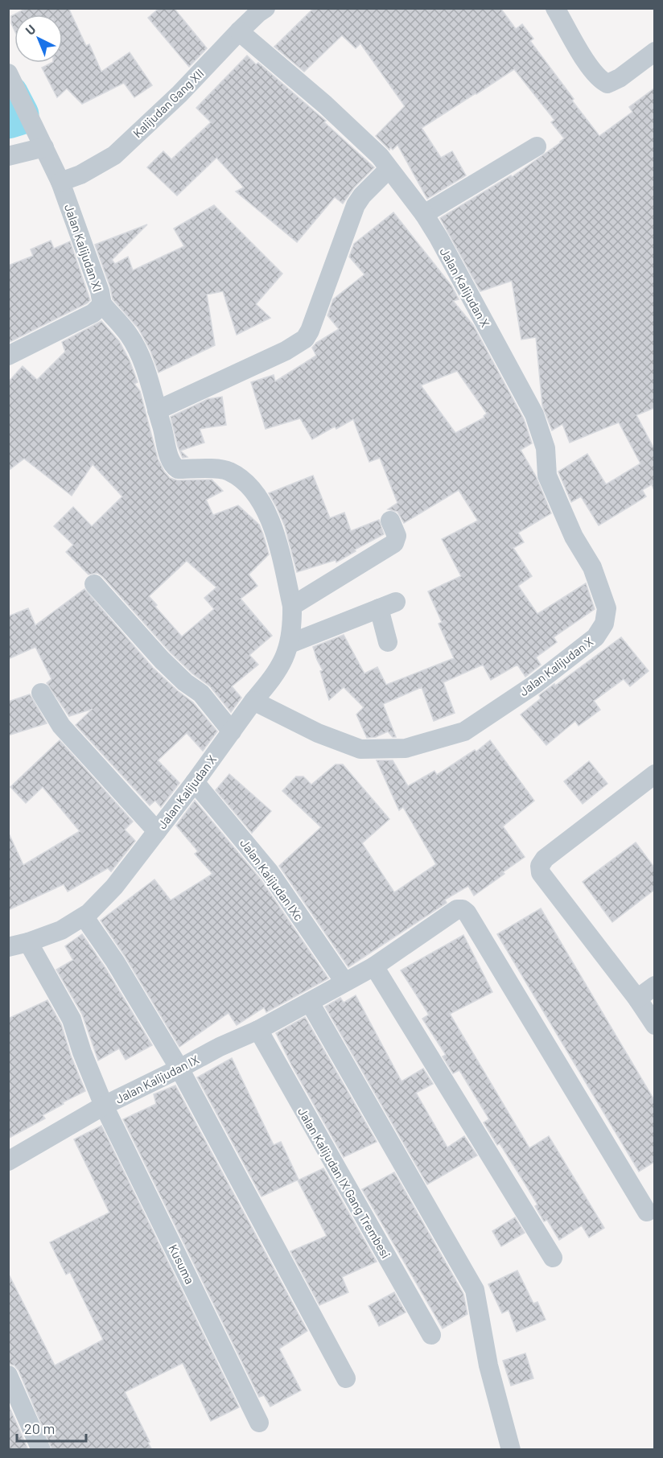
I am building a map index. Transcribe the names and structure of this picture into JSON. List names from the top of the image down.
{
  "streets": {
    "street": [
      "Kalijudan Gang XII",
      "Jalan Kalijudan XI",
      "Jalan Kalijudan X",
      "Jalan Kalijudan IXc",
      "Jalan Kalijudan IX",
      "Jalan Kalijudan IX Gang Trembesi",
      "Kusuma"
    ]
  },
  "crossings": [
    ["Kalijudan Gang XII", "Jalan Kalijudan XI"],
    ["Kalijudan Gang XII", "Jalan Kalijudan X"],
    ["Jalan Kalijudan X", "Jalan Kalijudan IXc"],
    ["Jalan Kalijudan X", "Kusuma"],
    ["Jalan Kalijudan IXc", "Jalan Kalijudan IX"],
    ["Jalan Kalijudan IX", "Jalan Kalijudan IX Gang Trembesi"],
    ["Jalan Kalijudan IX", "Kusuma"]
  ],
  "scale_bar": "20 m",
  "north": "top left"
}
